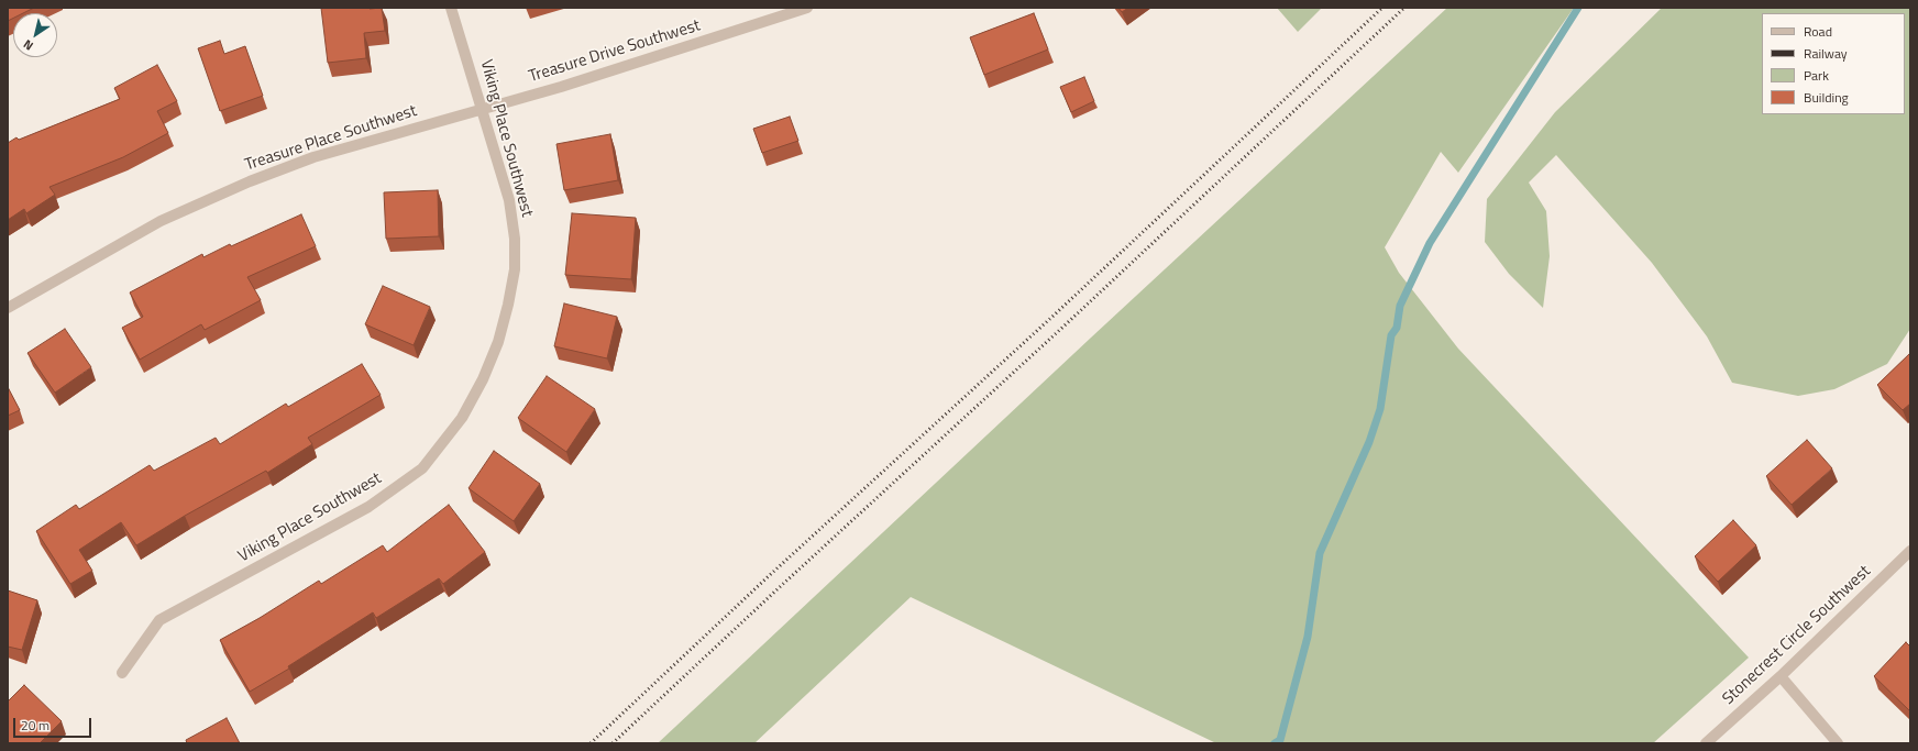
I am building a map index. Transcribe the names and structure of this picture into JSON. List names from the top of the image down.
{
  "streets": {
    "street": [
      "Treasure Drive Southwest",
      "Treasure Place Southwest",
      "Viking Place Southwest",
      "Stonecrest Circle Southwest"
    ]
  },
  "crossings": [
    ["Treasure Drive Southwest", "Treasure Place Southwest"],
    ["Treasure Drive Southwest", "Viking Place Southwest"],
    ["Treasure Place Southwest", "Viking Place Southwest"]
  ],
  "legend": [
    "Road",
    "Railway",
    "Park",
    "Building"
  ],
  "scale_bar": "20 m",
  "north": "bottom left"
}
